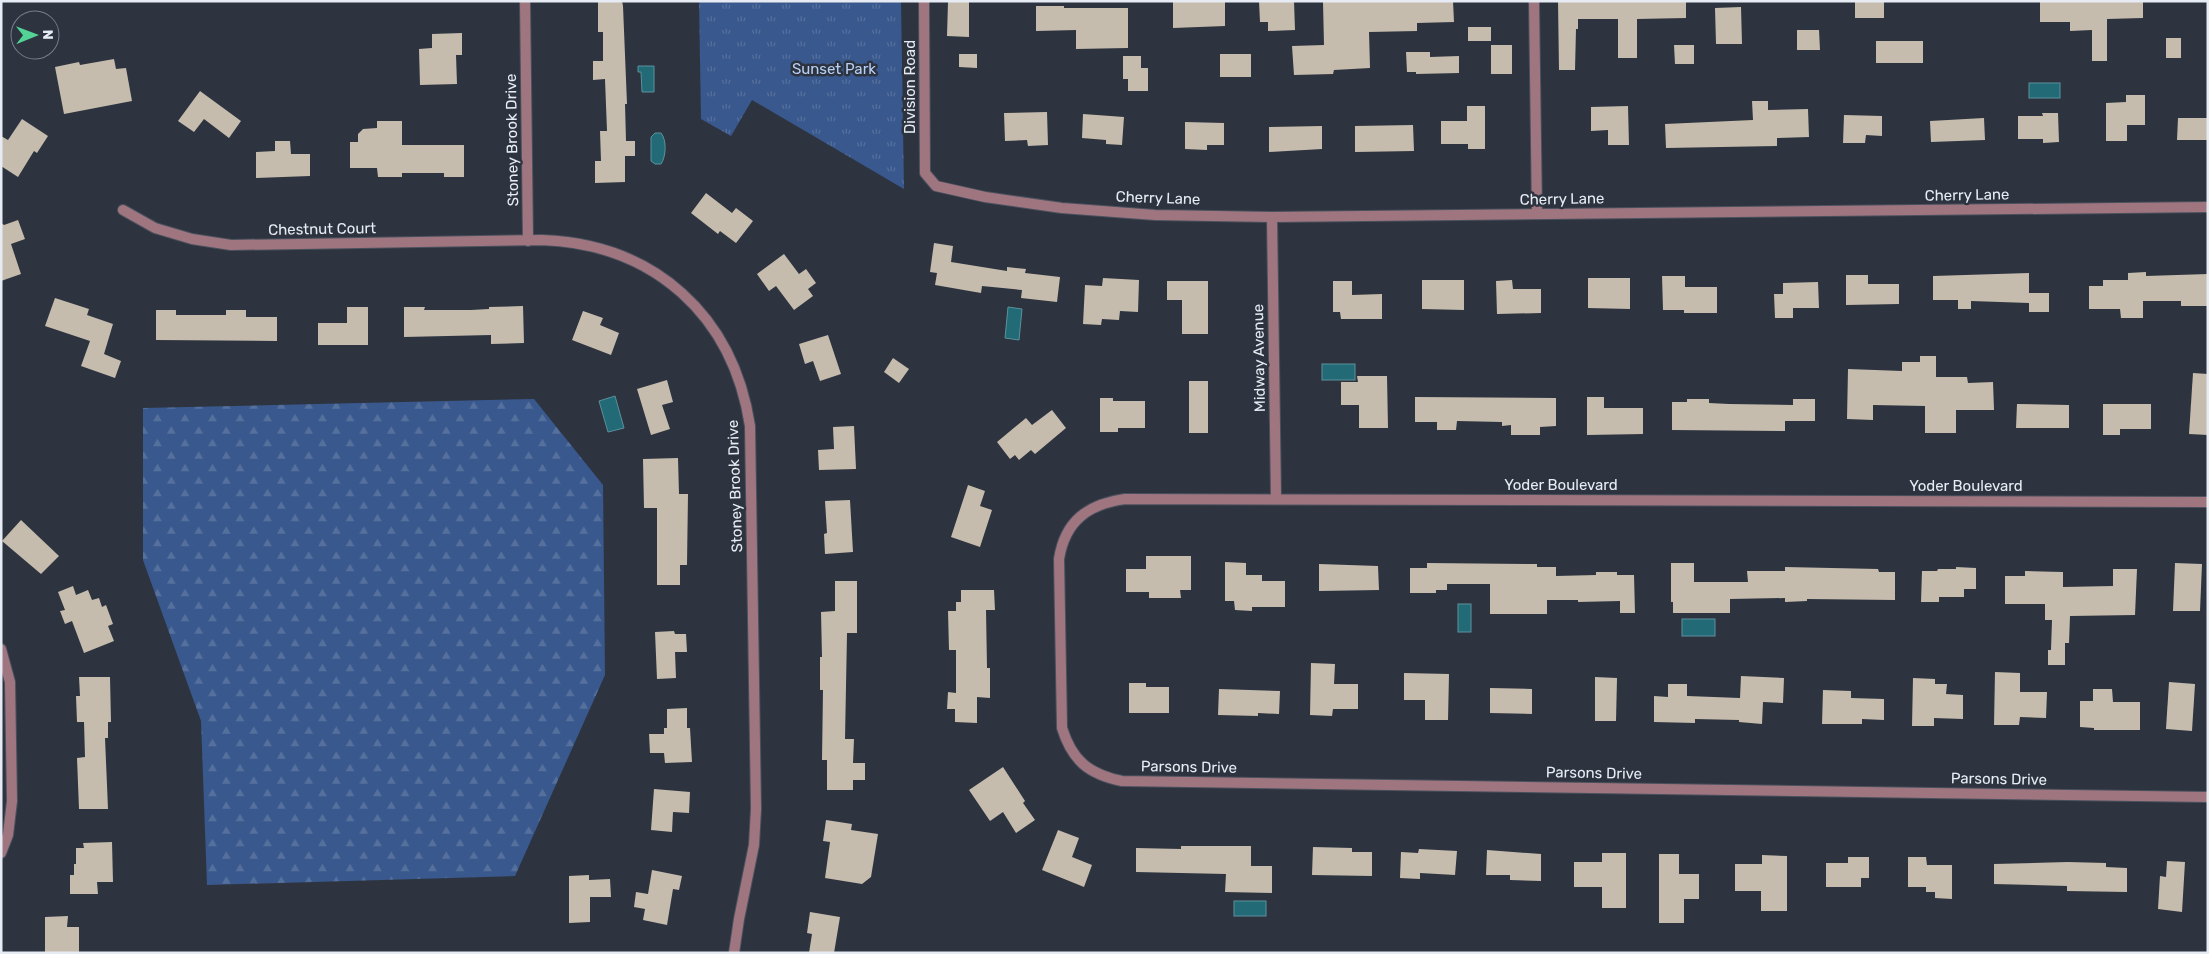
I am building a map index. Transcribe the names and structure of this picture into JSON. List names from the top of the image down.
{
  "streets": {
    "street": [
      "Division Road",
      "Stoney Brook Drive",
      "Cherry Lane",
      "Chestnut Court",
      "Midway Avenue",
      "Yoder Boulevard",
      "Parsons Drive"
    ]
  },
  "crossings": [
    ["Division Road", "Cherry Lane"],
    ["Stoney Brook Drive", "Chestnut Court"],
    ["Cherry Lane", "Midway Avenue"],
    ["Midway Avenue", "Yoder Boulevard"],
    ["Yoder Boulevard", "Parsons Drive"]
  ],
  "parks": ["Sunset Park"],
  "north": "right"
}
